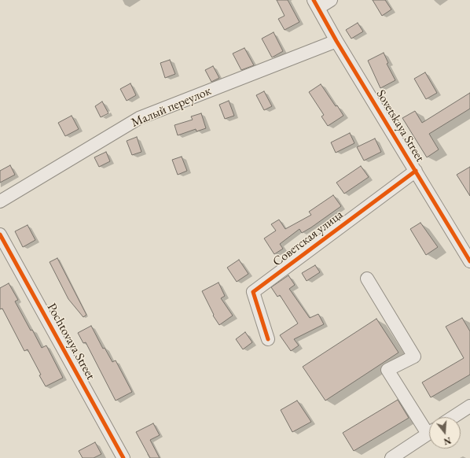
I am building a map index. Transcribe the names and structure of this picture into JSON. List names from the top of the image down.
{
  "streets": {
    "street": [
      "Малый переулок",
      "Sovetskaya Street",
      "Советская улица",
      "Pochtovaya Street"
    ]
  },
  "crossings": [
    ["Малый переулок", "Sovetskaya Street"],
    ["Sovetskaya Street", "Советская улица"]
  ],
  "north": "bottom"
}
